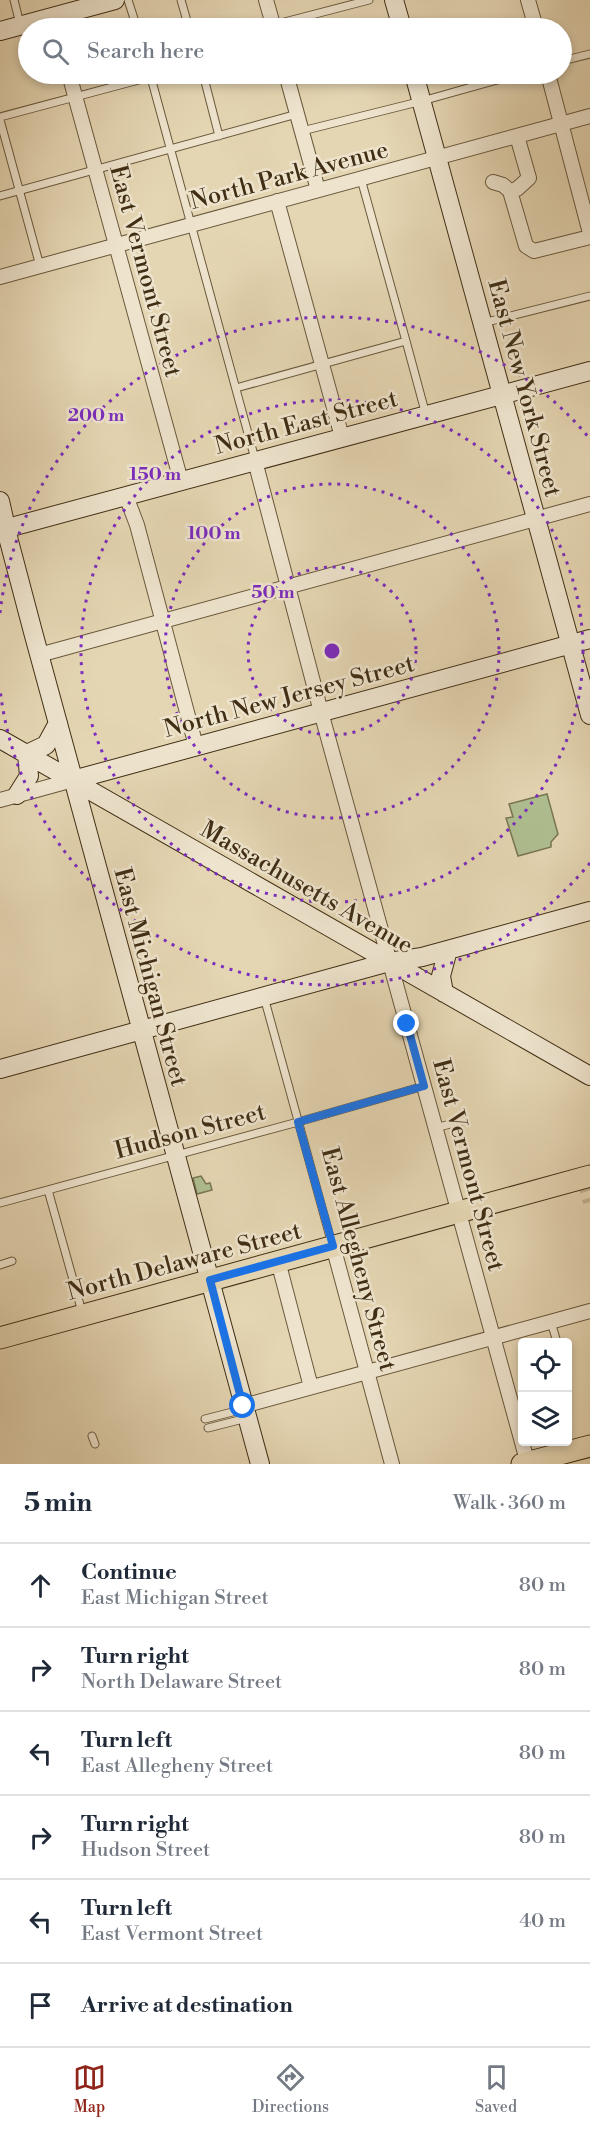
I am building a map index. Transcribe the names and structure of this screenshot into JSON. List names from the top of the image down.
{
  "streets": {
    "main road": [
      "East New York Street",
      "North East Street",
      "North New Jersey Street",
      "Massachusetts Avenue",
      "East Michigan Street",
      "North Delaware Street"
    ],
    "street": ["North Park Avenue", "East Vermont Street", "East Allegheny Street"],
    "lane": ["Hudson Street"]
  },
  "crossings": [
    ["North Park Avenue", "East Vermont Street"],
    ["North Park Avenue", "East New York Street"],
    ["East Vermont Street", "North East Street"],
    ["East Vermont Street", "North New Jersey Street"],
    ["East Vermont Street", "Massachusetts Avenue"],
    ["East Vermont Street", "Hudson Street"],
    ["East Vermont Street", "North Delaware Street"],
    ["East New York Street", "North East Street"],
    ["East New York Street", "North New Jersey Street"],
    ["North East Street", "East Michigan Street"],
    ["North New Jersey Street", "Massachusetts Avenue"],
    ["North New Jersey Street", "East Michigan Street"],
    ["Massachusetts Avenue", "East Michigan Street"],
    ["East Michigan Street", "Hudson Street"],
    ["East Michigan Street", "North Delaware Street"],
    ["Hudson Street", "East Allegheny Street"],
    ["East Allegheny Street", "North Delaware Street"]
  ],
  "page": {
    "search": "Search here",
    "heading": ["5 min", "Walk · 360 m"],
    "list": [
      ["Continue", "East Michigan Street", "80 m"],
      ["Turn right", "North Delaware Street", "80 m"],
      ["Turn left", "East Allegheny Street", "80 m"],
      ["Turn right", "Hudson Street", "80 m"],
      ["Turn left", "East Vermont Street", "40 m"],
      "Arrive at destination"
    ],
    "nav": ["Map", "Directions", "Saved"]
  },
  "rings": [
    "200 m",
    "150 m",
    "100 m",
    "50 m"
  ]
}
